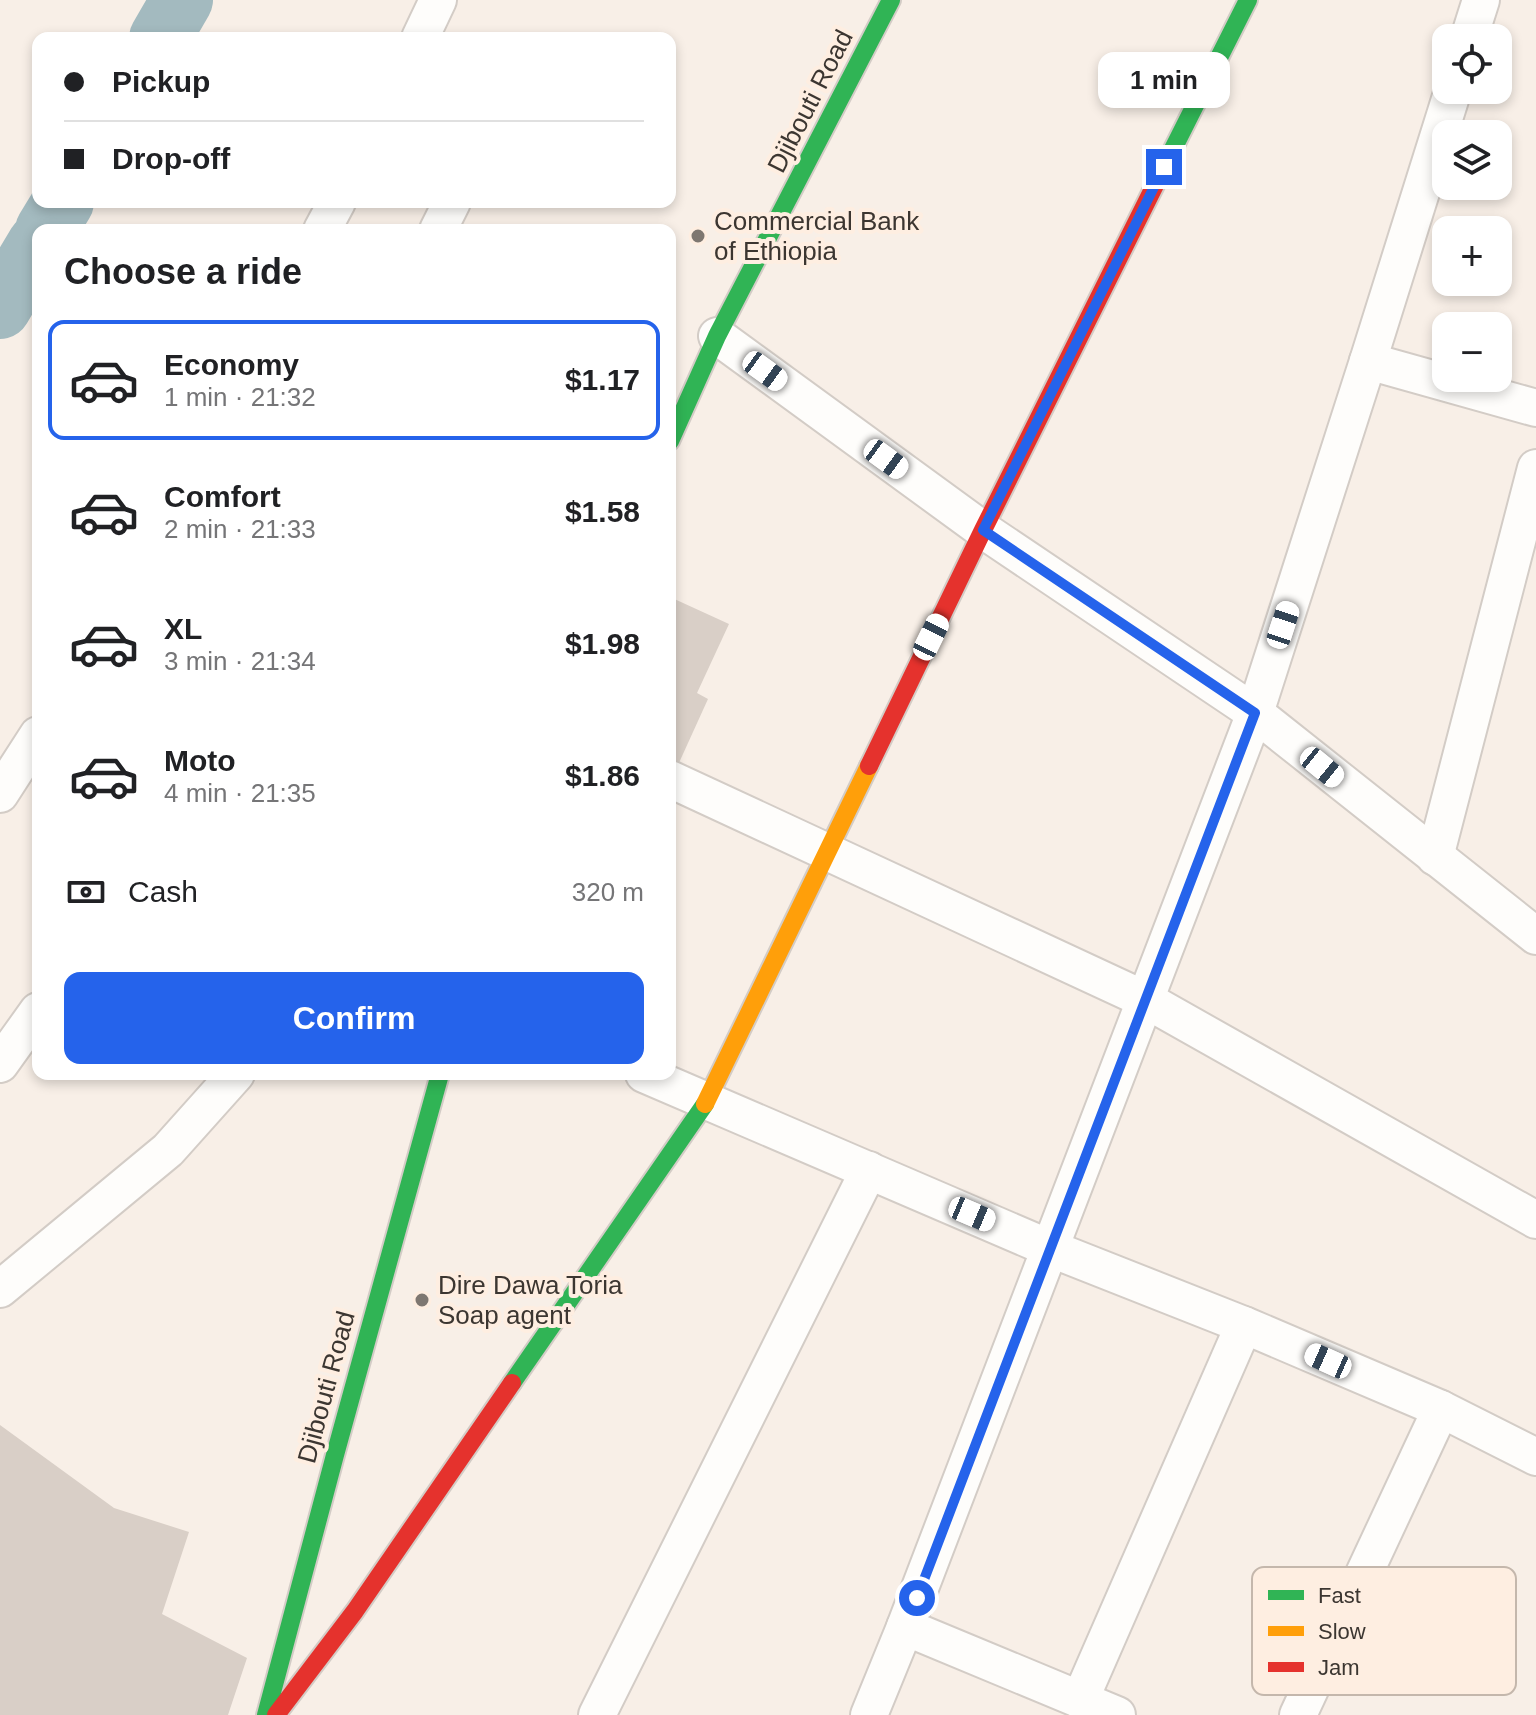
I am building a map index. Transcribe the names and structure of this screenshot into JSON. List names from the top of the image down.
{
  "streets": {
    "street": ["Djibouti Road"]
  },
  "places": ["Commercial Bank of Ethiopia", "Dire Dawa Toria Soap agent"],
  "legend": ["Fast", "Slow", "Jam"],
  "page": {
    "map_buttons": ["+", "−"],
    "banner": ["Pickup", "Drop-off"],
    "bubble": "1 min",
    "heading": "Choose a ride",
    "list": [
      {
        "name": "Economy",
        "note": "1 min · 21:32",
        "value": "$1.17"
      },
      {
        "name": "Comfort",
        "note": "2 min · 21:33",
        "value": "$1.58"
      },
      {
        "name": "XL",
        "note": "3 min · 21:34",
        "value": "$1.98"
      },
      {
        "name": "Moto",
        "note": "4 min · 21:35",
        "value": "$1.86"
      }
    ],
    "pay": ["Cash", "320 m"],
    "buttons": "Confirm"
  }
}
